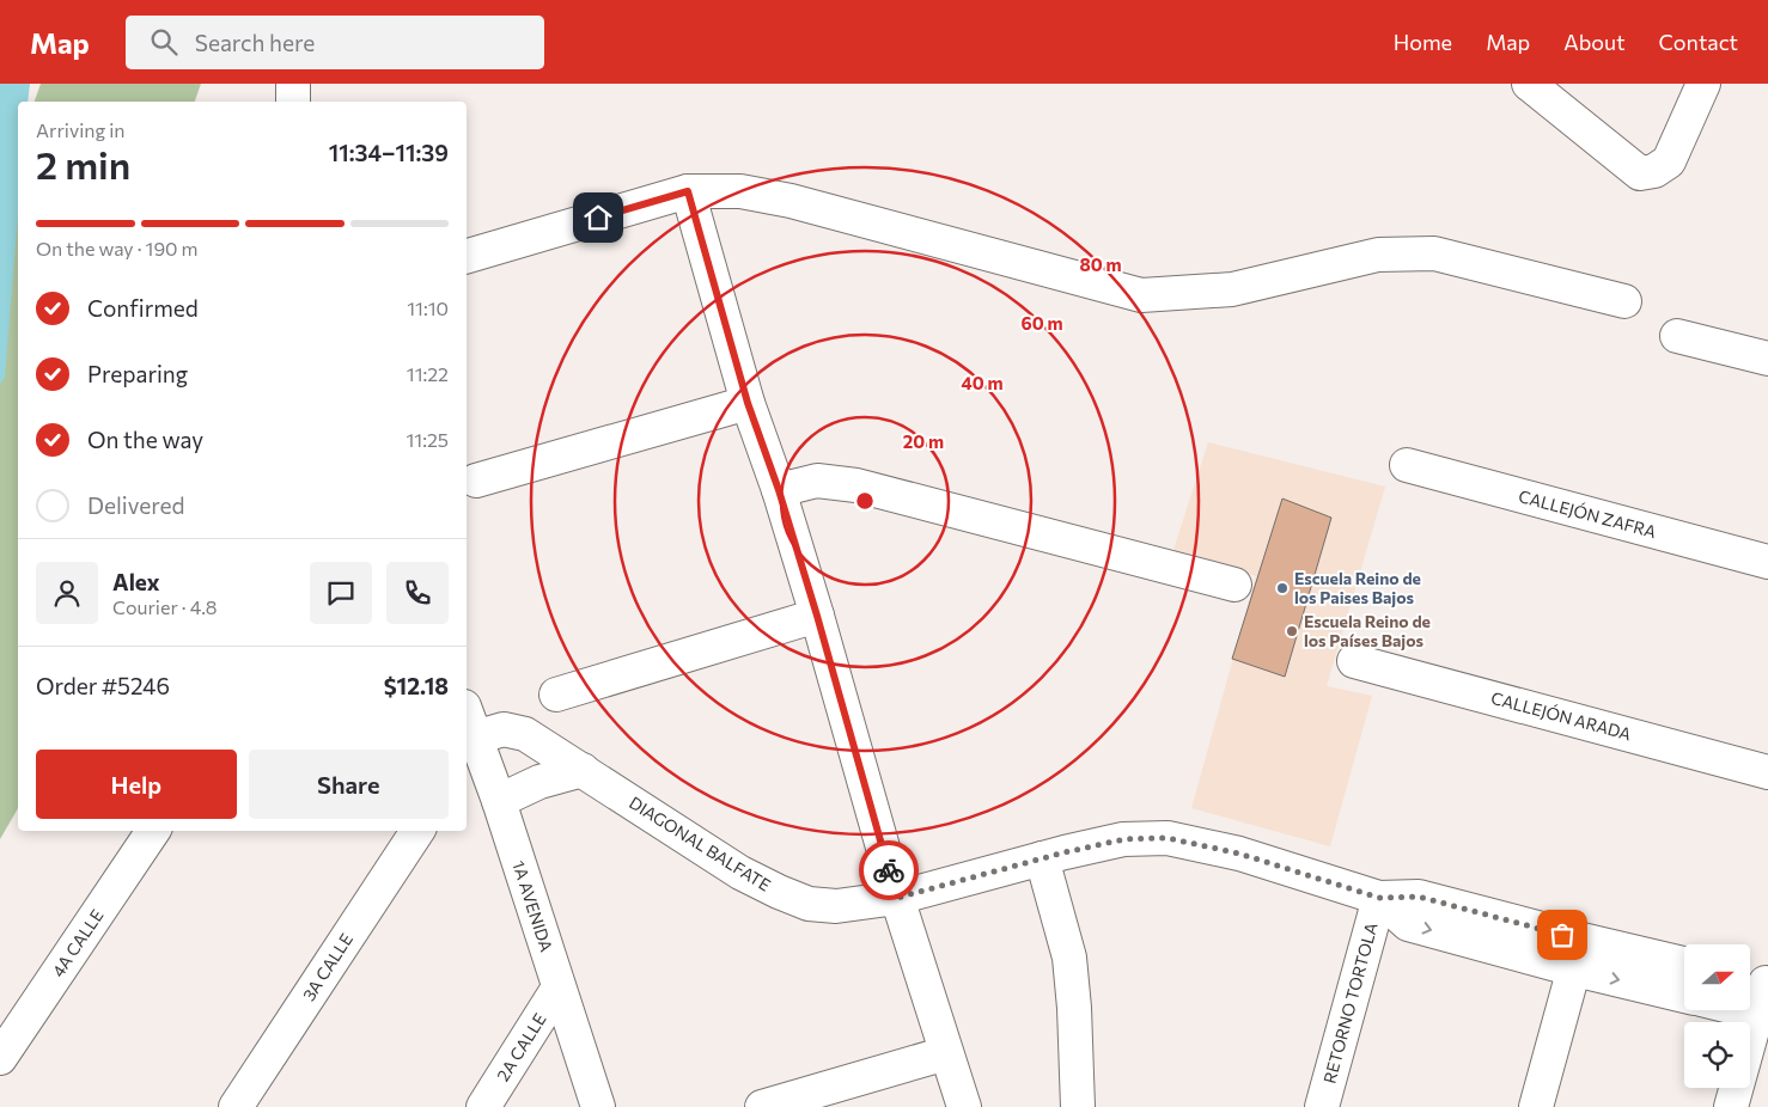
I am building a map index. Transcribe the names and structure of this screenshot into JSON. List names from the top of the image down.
{
  "streets": {
    "street": [
      "CALLEJÓN ZAFRA",
      "CALLEJÓN ARADA",
      "DIAGONAL BALFATE",
      "1A AVENIDA",
      "4A CALLE",
      "3A CALLE",
      "RETORNO TORTOLA",
      "2A CALLE"
    ]
  },
  "crossings": [
    ["DIAGONAL BALFATE", "1A AVENIDA"],
    ["DIAGONAL BALFATE", "RETORNO TORTOLA"],
    ["1A AVENIDA", "2A CALLE"]
  ],
  "places": ["Escuela Reino de los Paises Bajos", "Escuela Reino de los Países Bajos"],
  "north": "right",
  "page": {
    "header": "Map",
    "search": "Search here",
    "nav": [
      "Home",
      "Map",
      "About",
      "Contact"
    ],
    "heading": ["2 min", "Arriving in", "11:34–11:39"],
    "panel": [
      "Alex",
      "Courier · 4.8",
      "Order #5246",
      "$12.18"
    ],
    "bar": "On the way · 190 m",
    "list": [
      ["Confirmed", "11:10"],
      ["Preparing", "11:22"],
      ["On the way", "11:25"],
      "Delivered"
    ],
    "buttons": ["Help", "Share"]
  },
  "rings": [
    "80 m",
    "60 m",
    "40 m",
    "20 m"
  ]
}
